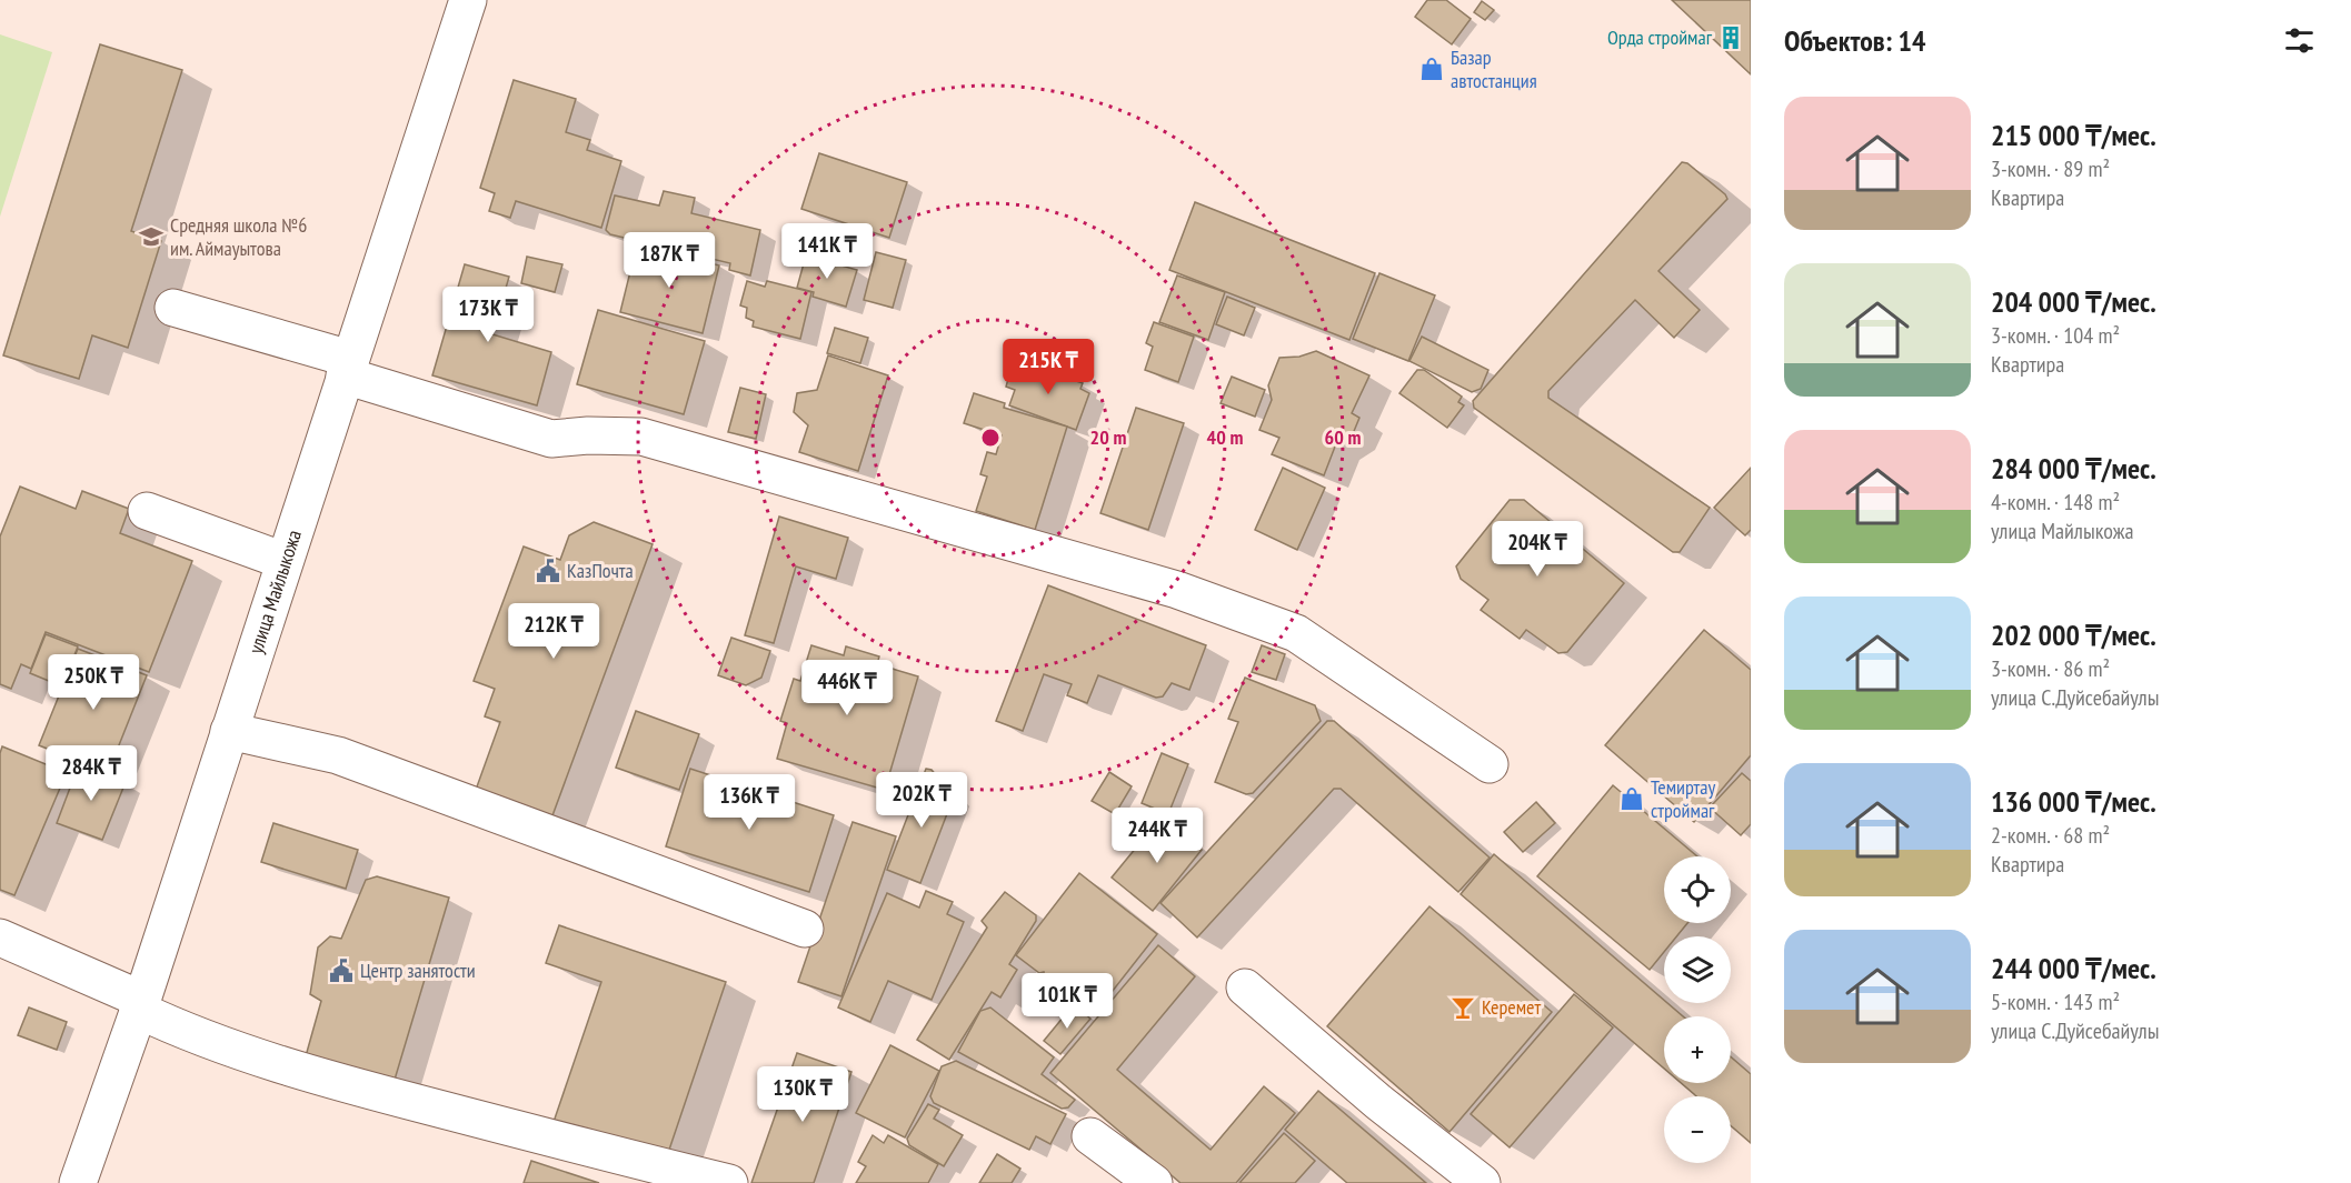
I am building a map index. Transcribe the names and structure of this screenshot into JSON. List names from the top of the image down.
{
  "streets": {
    "street": ["улица Майлыкожа"]
  },
  "places": {
    "building": ["Орда строймаг"],
    "shop": ["Базар автостанция", "Темиртау строймаг"],
    "school or university": ["Средняя школа №6 им. Аймауытова"],
    "public building": ["КазПочта", "Центр занятости"],
    "bar": ["Керемет"]
  },
  "page": {
    "heading": "Объектов: 14",
    "list": [
      {
        "name": "215 000 ₸/мес.",
        "note": "3-комн. · 89 m² · Квартира"
      },
      {
        "name": "204 000 ₸/мес.",
        "note": "3-комн. · 104 m² · Квартира"
      },
      {
        "name": "284 000 ₸/мес.",
        "note": "4-комн. · 148 m² · улица Майлыкожа"
      },
      {
        "name": "202 000 ₸/мес.",
        "note": "3-комн. · 86 m² · улица С.Дуйсебайулы"
      },
      {
        "name": "136 000 ₸/мес.",
        "note": "2-комн. · 68 m² · Квартира"
      },
      {
        "name": "244 000 ₸/мес.",
        "note": "5-комн. · 143 m² · улица С.Дуйсебайулы"
      }
    ],
    "price": [
      "141K ₸",
      "187K ₸",
      "173K ₸",
      "215K ₸",
      "204K ₸",
      "212K ₸",
      "250K ₸",
      "446K ₸",
      "284K ₸",
      "202K ₸",
      "136K ₸",
      "244K ₸",
      "101K ₸",
      "130K ₸"
    ],
    "map_buttons": ["+", "−"]
  },
  "rings": ["20 m", "40 m", "60 m"]
}
